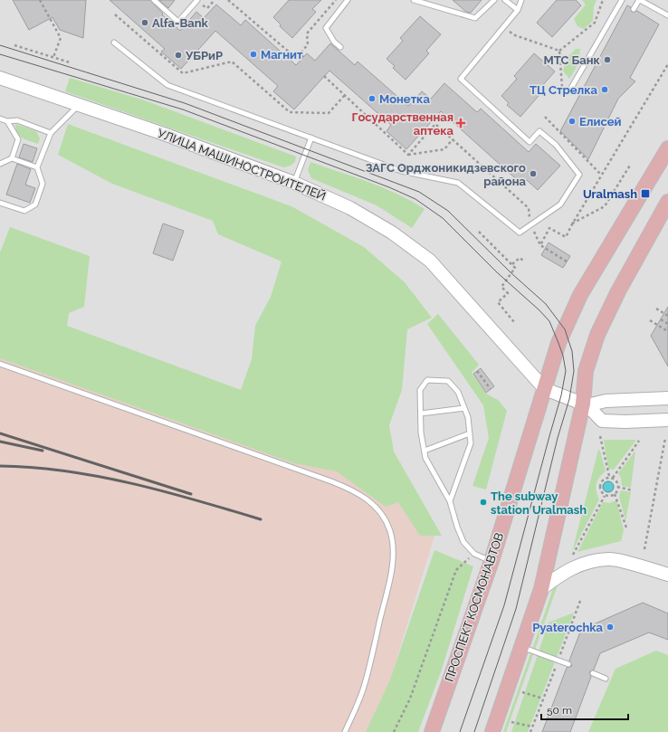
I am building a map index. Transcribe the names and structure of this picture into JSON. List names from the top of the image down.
{
  "streets": {
    "main road": ["УЛИЦА МАШИНОСТРОИТЕЛЕЙ", "ПРОСПЕКТ КОСМОНАВТОВ"]
  },
  "crossings": [
    ["УЛИЦА МАШИНОСТРОИТЕЛЕЙ", "ПРОСПЕКТ КОСМОНАВТОВ"]
  ],
  "places": {
    "other": [
      "Alfa-Bank",
      "Магнит",
      "УБРиР",
      "МТС Банк",
      "ТЦ Стрелка",
      "Монетка",
      "Елисей",
      "ЗАГС Орджоникидзевского района",
      "The subway station Uralmash",
      "Pyaterochka"
    ],
    "health": ["Государственная аптека"],
    "transit": ["Uralmash"]
  },
  "scale_bar": "50 m"
}
